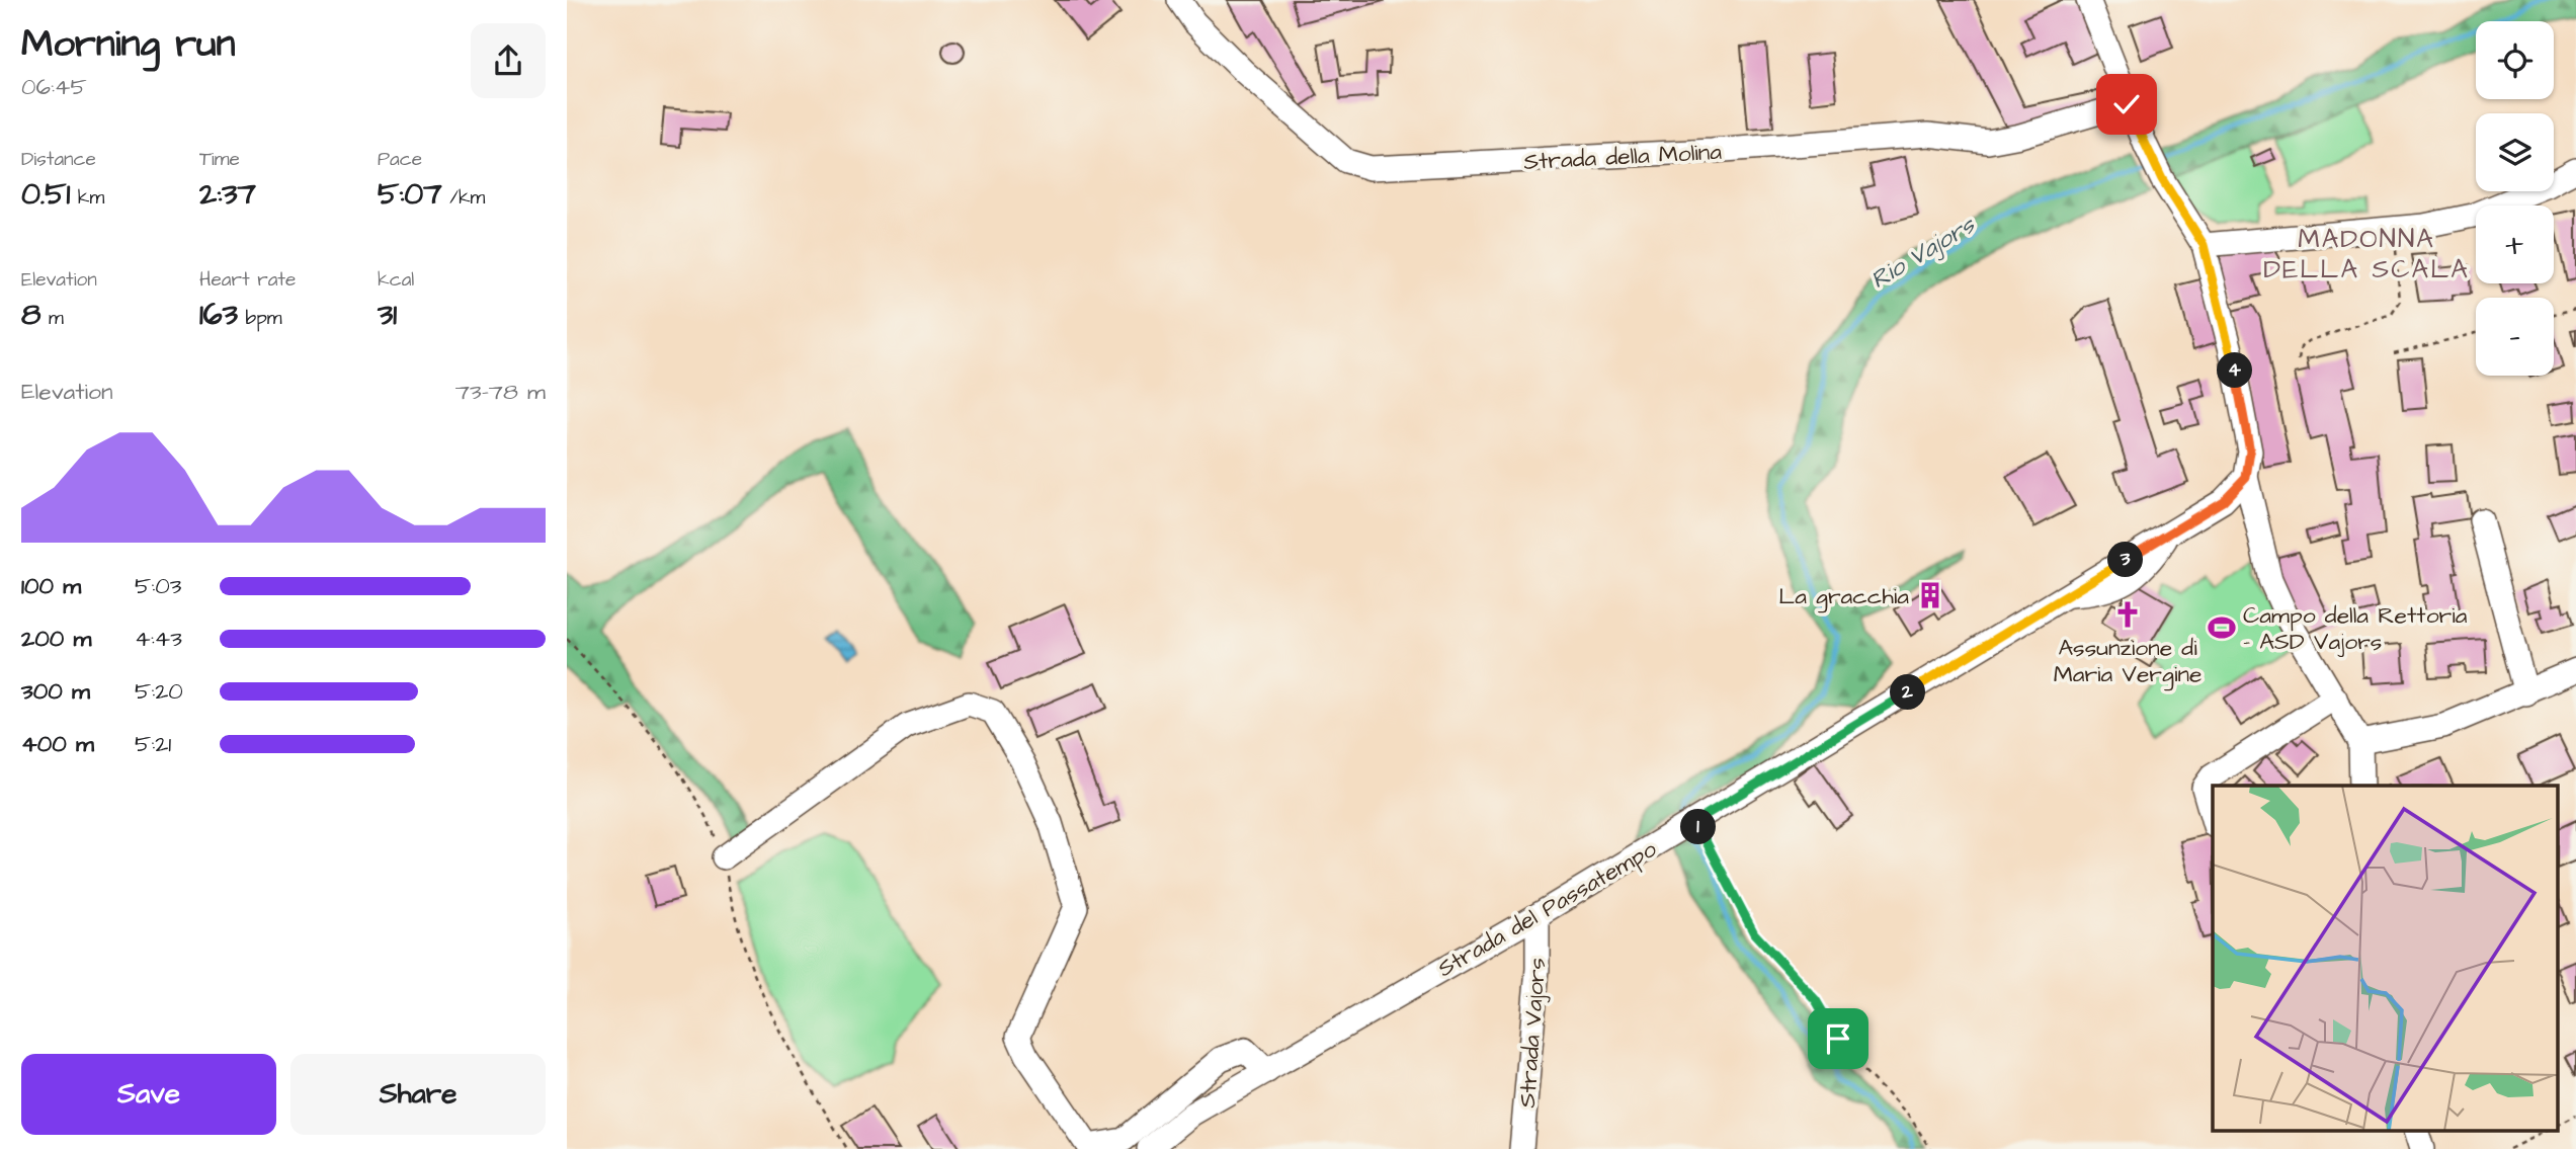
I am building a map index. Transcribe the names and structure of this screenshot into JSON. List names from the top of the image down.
{
  "streets": {
    "street": ["Strada della Molina", "Strada del Passatempo", "Strada Vajors"]
  },
  "crossings": [
    ["Strada del Passatempo", "Strada Vajors"]
  ],
  "districts": ["MADONNA DELLA SCALA"],
  "water": ["Rio Vajors"],
  "places": {
    "building": ["La gracchia"],
    "church": ["Assunzione di Maria Vergine"],
    "sports": ["Campo della Rettoria - ASD Vajors"]
  },
  "page": {
    "heading": ["Morning run", "06:45"],
    "map_buttons": ["+", "−"],
    "stats": [
      ["Distance", "0.51 km"],
      ["Time", "2:37"],
      ["Pace", "5:07 /km"],
      ["Elevation", "8 m"],
      ["Heart rate", "163 bpm"],
      ["kcal", "31"]
    ],
    "pins": [
      "4",
      "3",
      "2",
      "1"
    ],
    "chart": ["Elevation", "73–78 m"],
    "list": [
      {
        "name": "100 m",
        "note": "5:03"
      },
      {
        "name": "200 m",
        "note": "4:43"
      },
      {
        "name": "300 m",
        "note": "5:20"
      },
      {
        "name": "400 m",
        "note": "5:21"
      }
    ],
    "buttons": ["Save", "Share"]
  }
}
